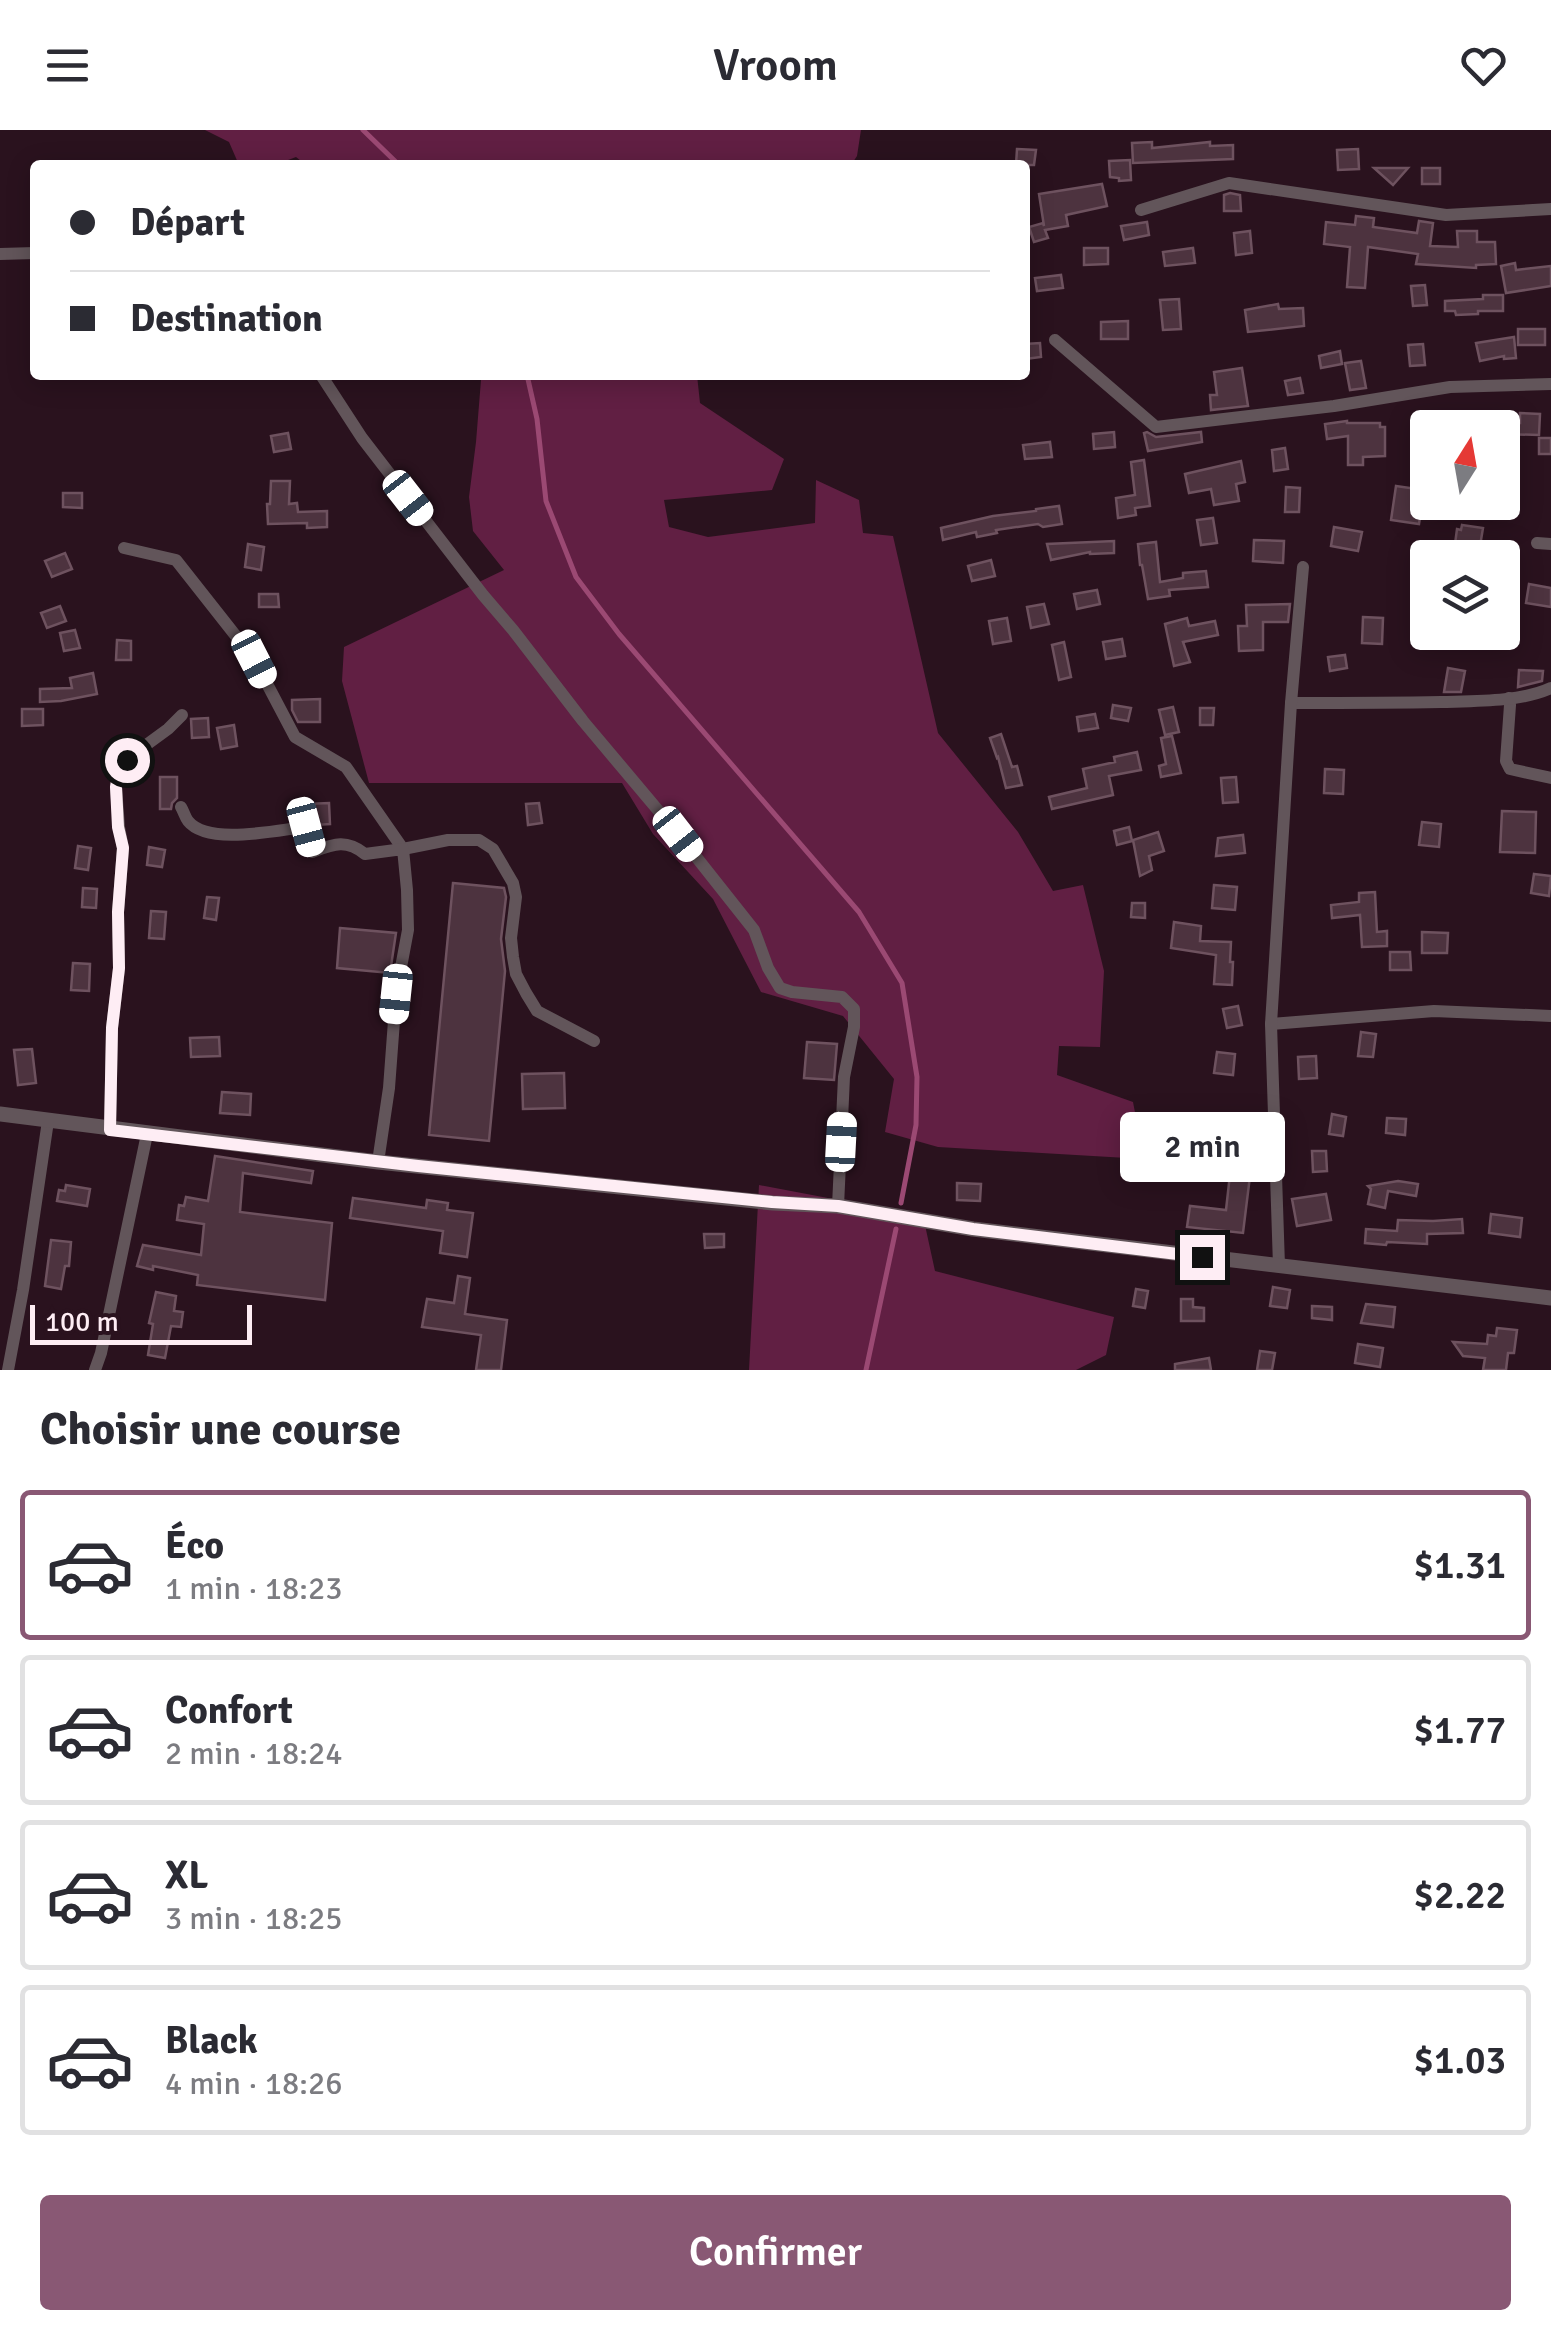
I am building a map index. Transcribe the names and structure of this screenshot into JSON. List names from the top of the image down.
{
  "scale_bar": "100 m",
  "north": "top",
  "page": {
    "header": "Vroom",
    "banner": ["Départ", "Destination"],
    "bubble": "2 min",
    "scale": "100 m",
    "heading": "Choisir une course",
    "list": [
      {
        "name": "Éco",
        "note": "1 min · 18:23",
        "value": "$1.31"
      },
      {
        "name": "Confort",
        "note": "2 min · 18:24",
        "value": "$1.77"
      },
      {
        "name": "XL",
        "note": "3 min · 18:25",
        "value": "$2.22"
      },
      {
        "name": "Black",
        "note": "4 min · 18:26",
        "value": "$1.03"
      }
    ],
    "buttons": "Confirmer"
  }
}
